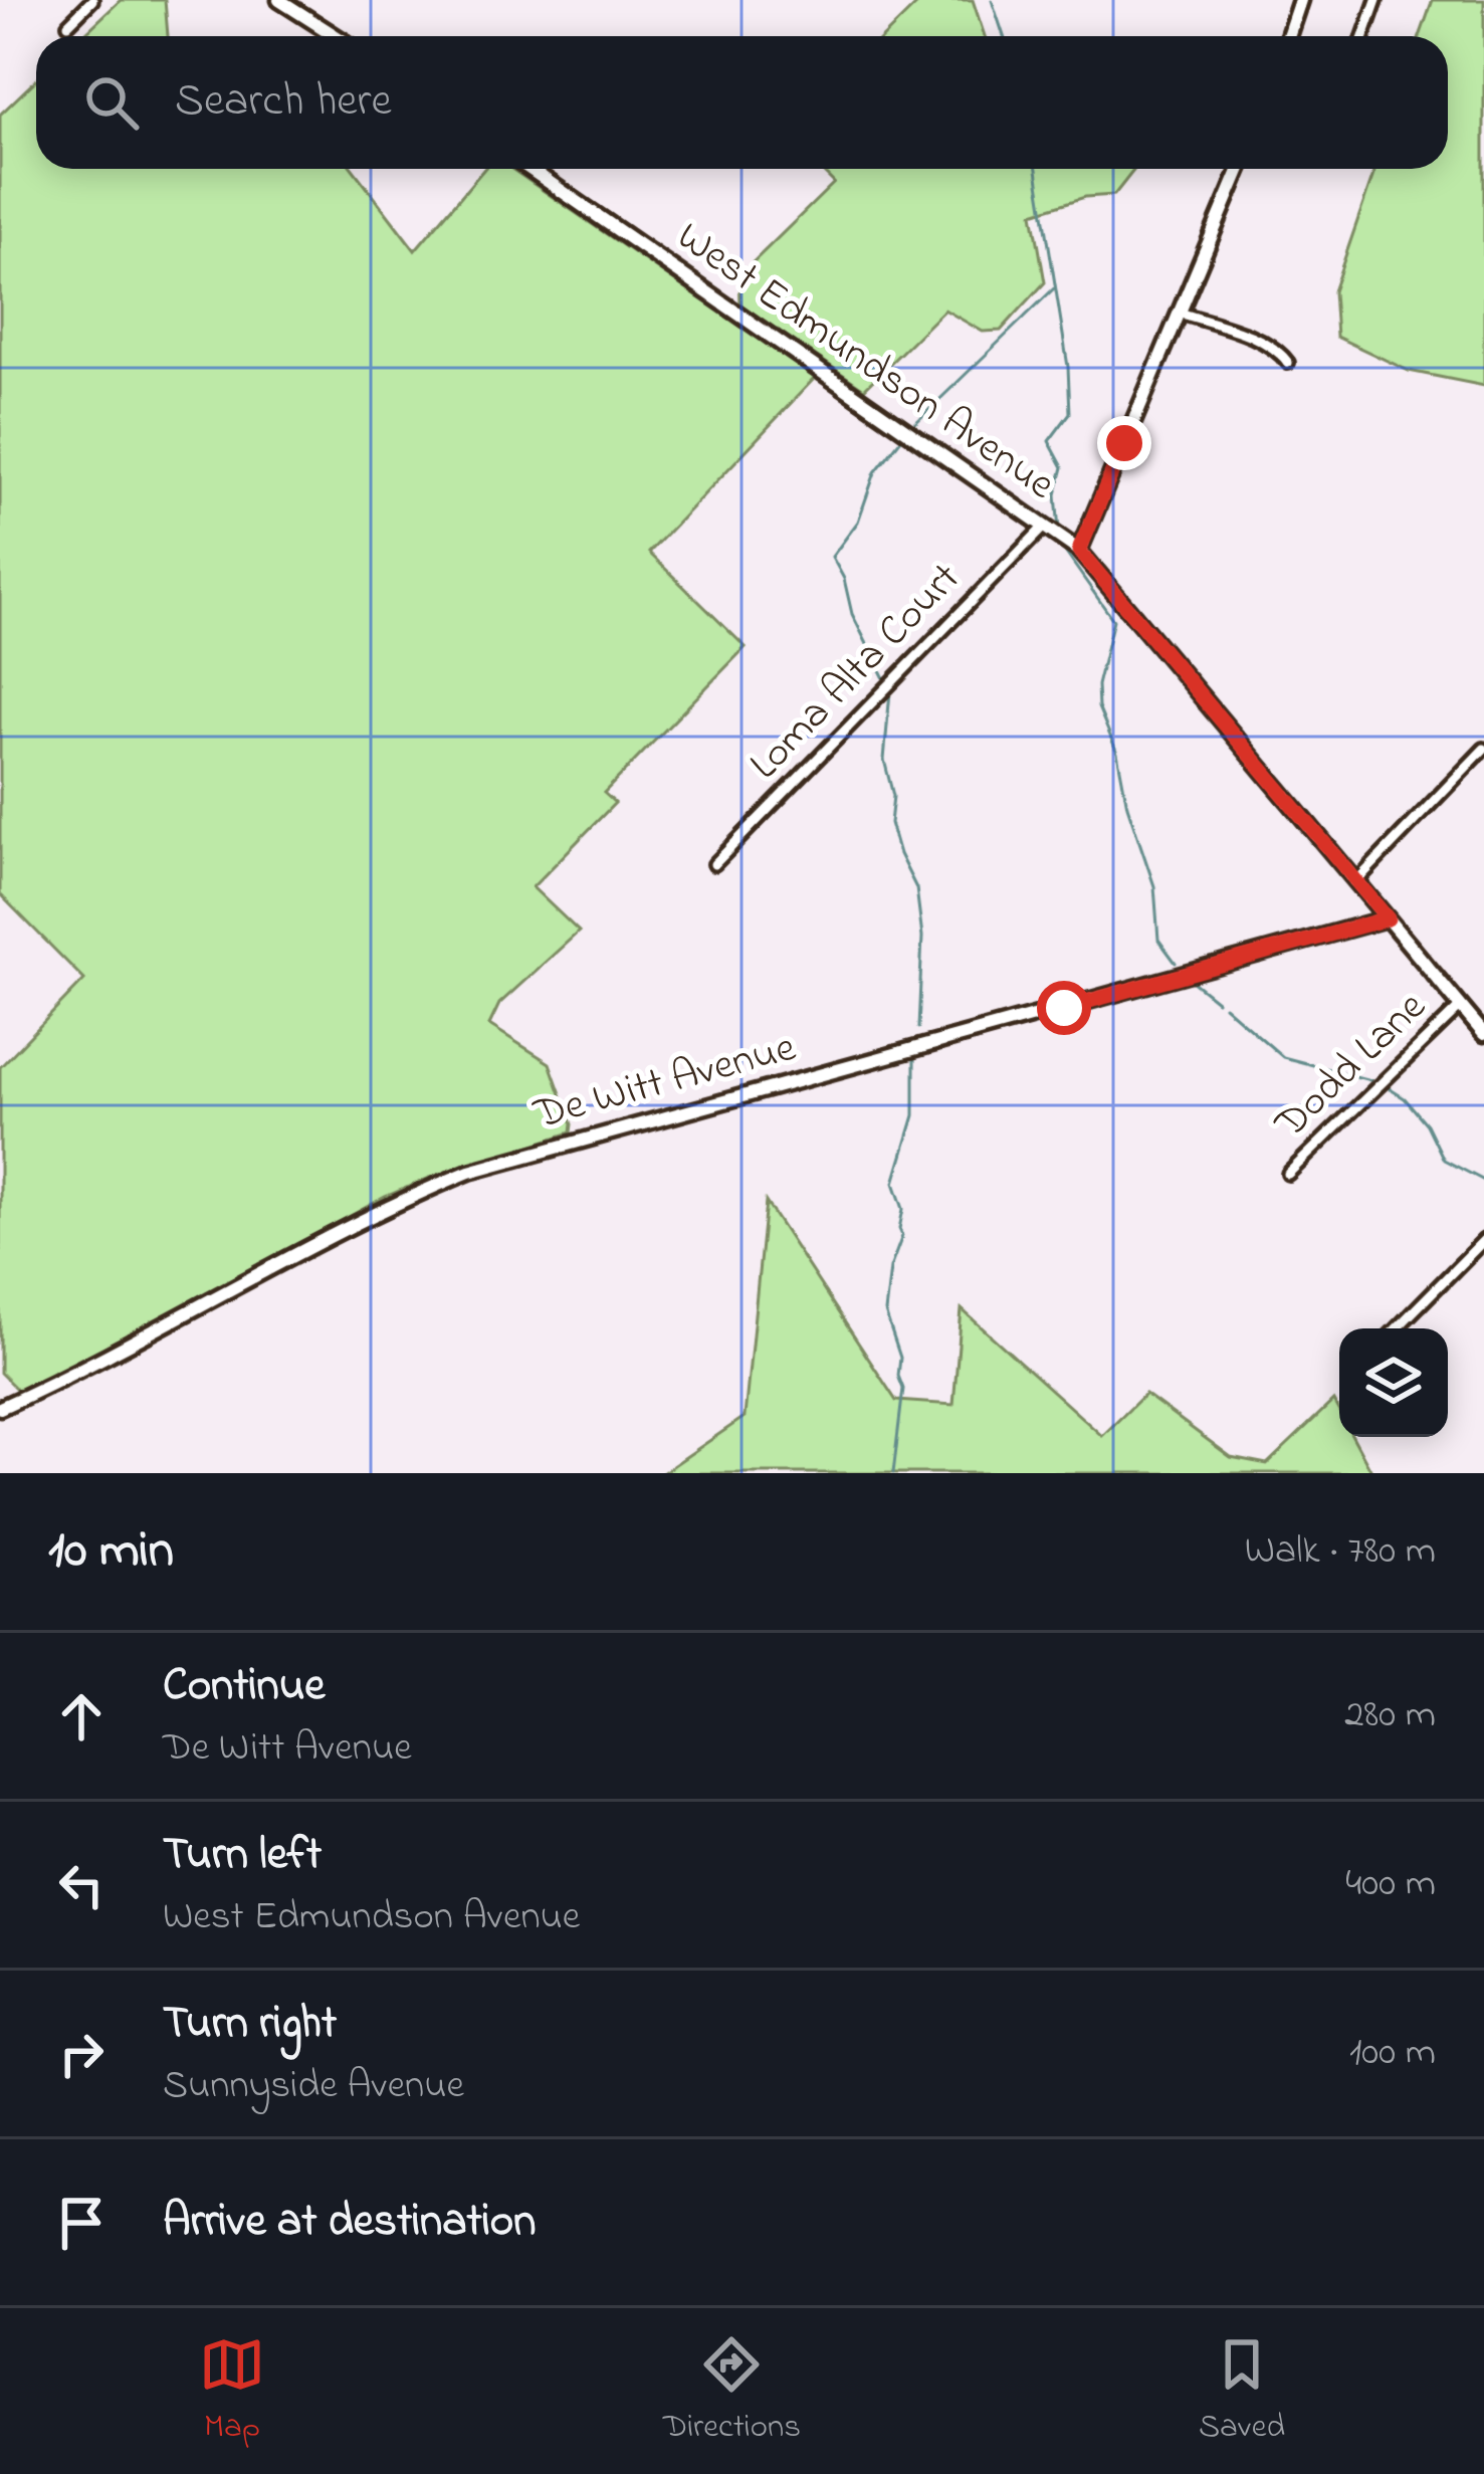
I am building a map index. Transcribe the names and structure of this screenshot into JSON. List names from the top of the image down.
{
  "streets": {
    "street": [
      "West Edmundson Avenue",
      "Loma Alta Court",
      "Dodd Lane",
      "De Witt Avenue"
    ]
  },
  "crossings": [
    ["West Edmundson Avenue", "Loma Alta Court"],
    ["West Edmundson Avenue", "Dodd Lane"],
    ["West Edmundson Avenue", "De Witt Avenue"]
  ],
  "page": {
    "search": "Search here",
    "heading": ["10 min", "Walk · 780 m"],
    "list": [
      ["Continue", "De Witt Avenue", "280 m"],
      ["Turn left", "West Edmundson Avenue", "400 m"],
      ["Turn right", "Sunnyside Avenue", "100 m"],
      "Arrive at destination"
    ],
    "nav": ["Map", "Directions", "Saved"]
  }
}
